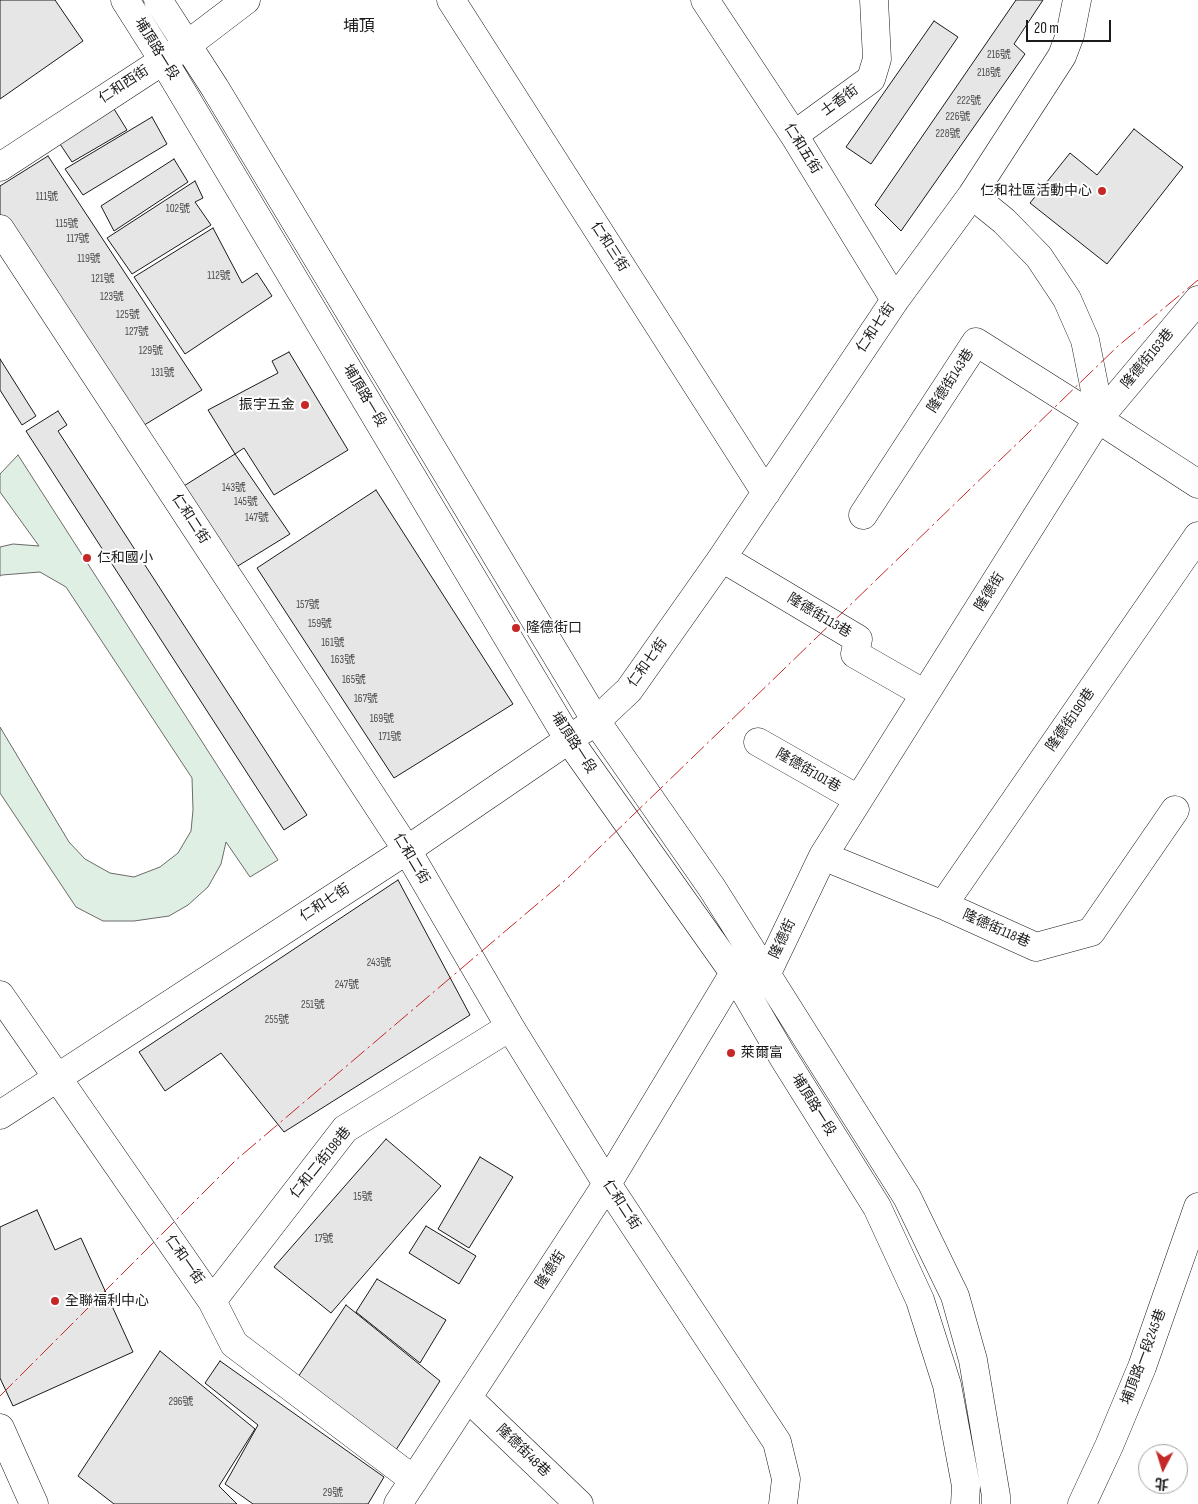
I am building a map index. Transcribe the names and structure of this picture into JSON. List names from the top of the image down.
{
  "streets": {
    "street": [
      "埔頂路一段",
      "仁和西街",
      "士香街",
      "仁和五街",
      "仁和三街",
      "仁和七街",
      "隆德街163巷",
      "隆德街143巷",
      "仁和二街",
      "隆德街",
      "隆德街113巷",
      "隆德街190巷",
      "隆德街101巷",
      "隆德街118巷",
      "仁和二街198巷",
      "仁和一街",
      "埔頂路一段245巷",
      "隆德街48巷"
    ]
  },
  "crossings": [
    ["埔頂路一段", "仁和西街"],
    ["埔頂路一段", "仁和七街"],
    ["埔頂路一段", "隆德街"],
    ["士香街", "仁和五街"],
    ["仁和五街", "仁和七街"],
    ["仁和三街", "仁和七街"],
    ["仁和七街", "仁和二街"],
    ["仁和七街", "隆德街113巷"],
    ["仁和七街", "仁和一街"],
    ["隆德街163巷", "隆德街143巷"],
    ["隆德街163巷", "隆德街"],
    ["隆德街143巷", "隆德街"],
    ["仁和二街", "隆德街"],
    ["仁和二街", "仁和二街198巷"],
    ["隆德街", "隆德街113巷"],
    ["隆德街", "隆德街101巷"],
    ["隆德街", "隆德街118巷"],
    ["隆德街", "仁和一街"],
    ["隆德街", "隆德街48巷"],
    ["隆德街190巷", "隆德街118巷"],
    ["仁和二街198巷", "仁和一街"]
  ],
  "districts": ["埔頂"],
  "places": [
    "仁和社區活動中心",
    "振宇五金",
    "仁和國小",
    "隆德街口",
    "萊爾富",
    "全聯福利中心"
  ],
  "house_numbers": [
    "216號",
    "218號",
    "222號",
    "226號",
    "228號",
    "111號",
    "102號",
    "115號",
    "117號",
    "119號",
    "112號",
    "121號",
    "123號",
    "125號",
    "127號",
    "129號",
    "131號",
    "143號",
    "145號",
    "147號",
    "157號",
    "159號",
    "161號",
    "163號",
    "165號",
    "167號",
    "169號",
    "171號",
    "243號",
    "247號",
    "251號",
    "255號",
    "15號",
    "17號",
    "296號",
    "29號"
  ],
  "scale_bar": "20 m",
  "north": "bottom"
}
